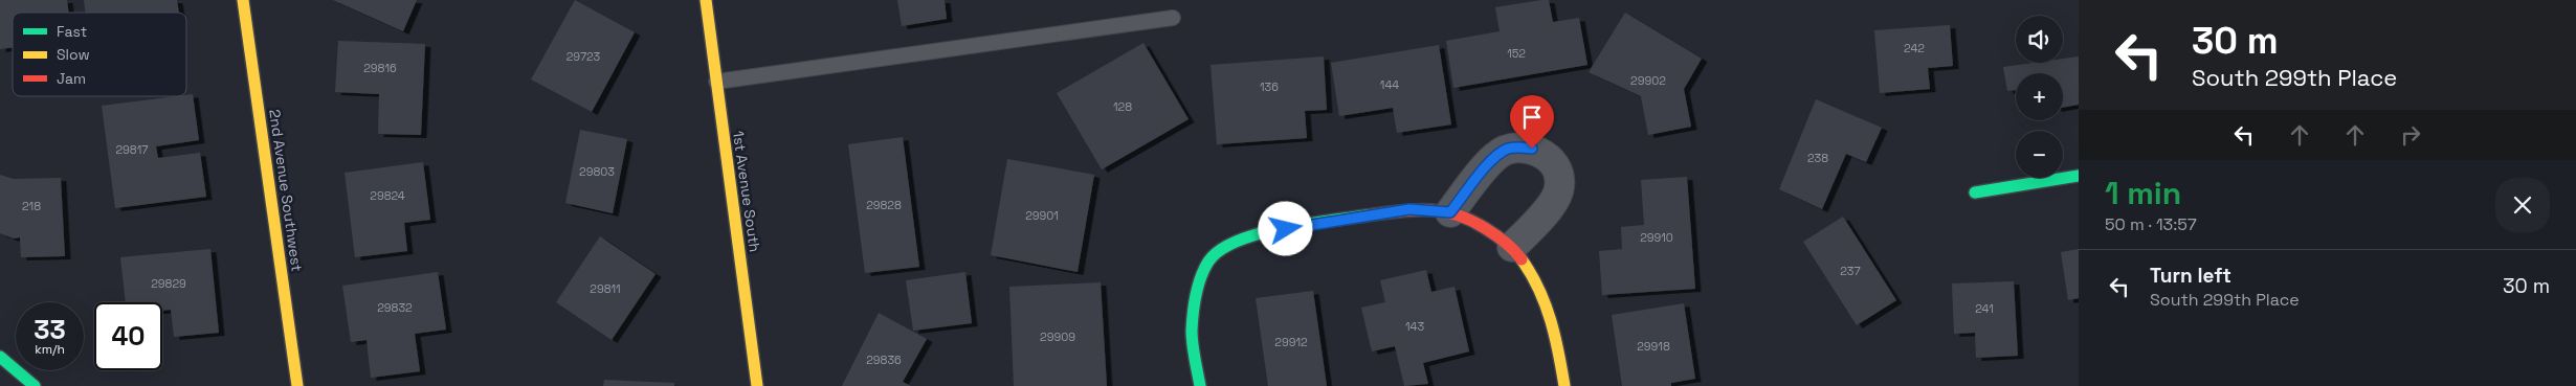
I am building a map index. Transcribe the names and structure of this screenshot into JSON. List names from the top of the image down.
{
  "streets": {
    "street": ["2nd Avenue Southwest", "1st Avenue South"]
  },
  "house_numbers": [
    "242",
    "152",
    "29723",
    "29816",
    "29902",
    "144",
    "136",
    "128",
    "29817",
    "238",
    "29803",
    "29824",
    "29828",
    "218",
    "29901",
    "29910",
    "237",
    "29829",
    "29811",
    "29832",
    "241",
    "143",
    "29909",
    "29912",
    "29918",
    "29836"
  ],
  "legend": ["Fast", "Slow", "Jam"],
  "page": {
    "turn": ["30 m", "South 299th Place"],
    "map_buttons": ["+", "−"],
    "heading": ["1 min", "50 m · 13:57"],
    "list": [
      {
        "name": "Turn left",
        "note": "South 299th Place",
        "value": "30 m"
      }
    ],
    "speed": "33 km/h",
    "limit": "40"
  }
}
